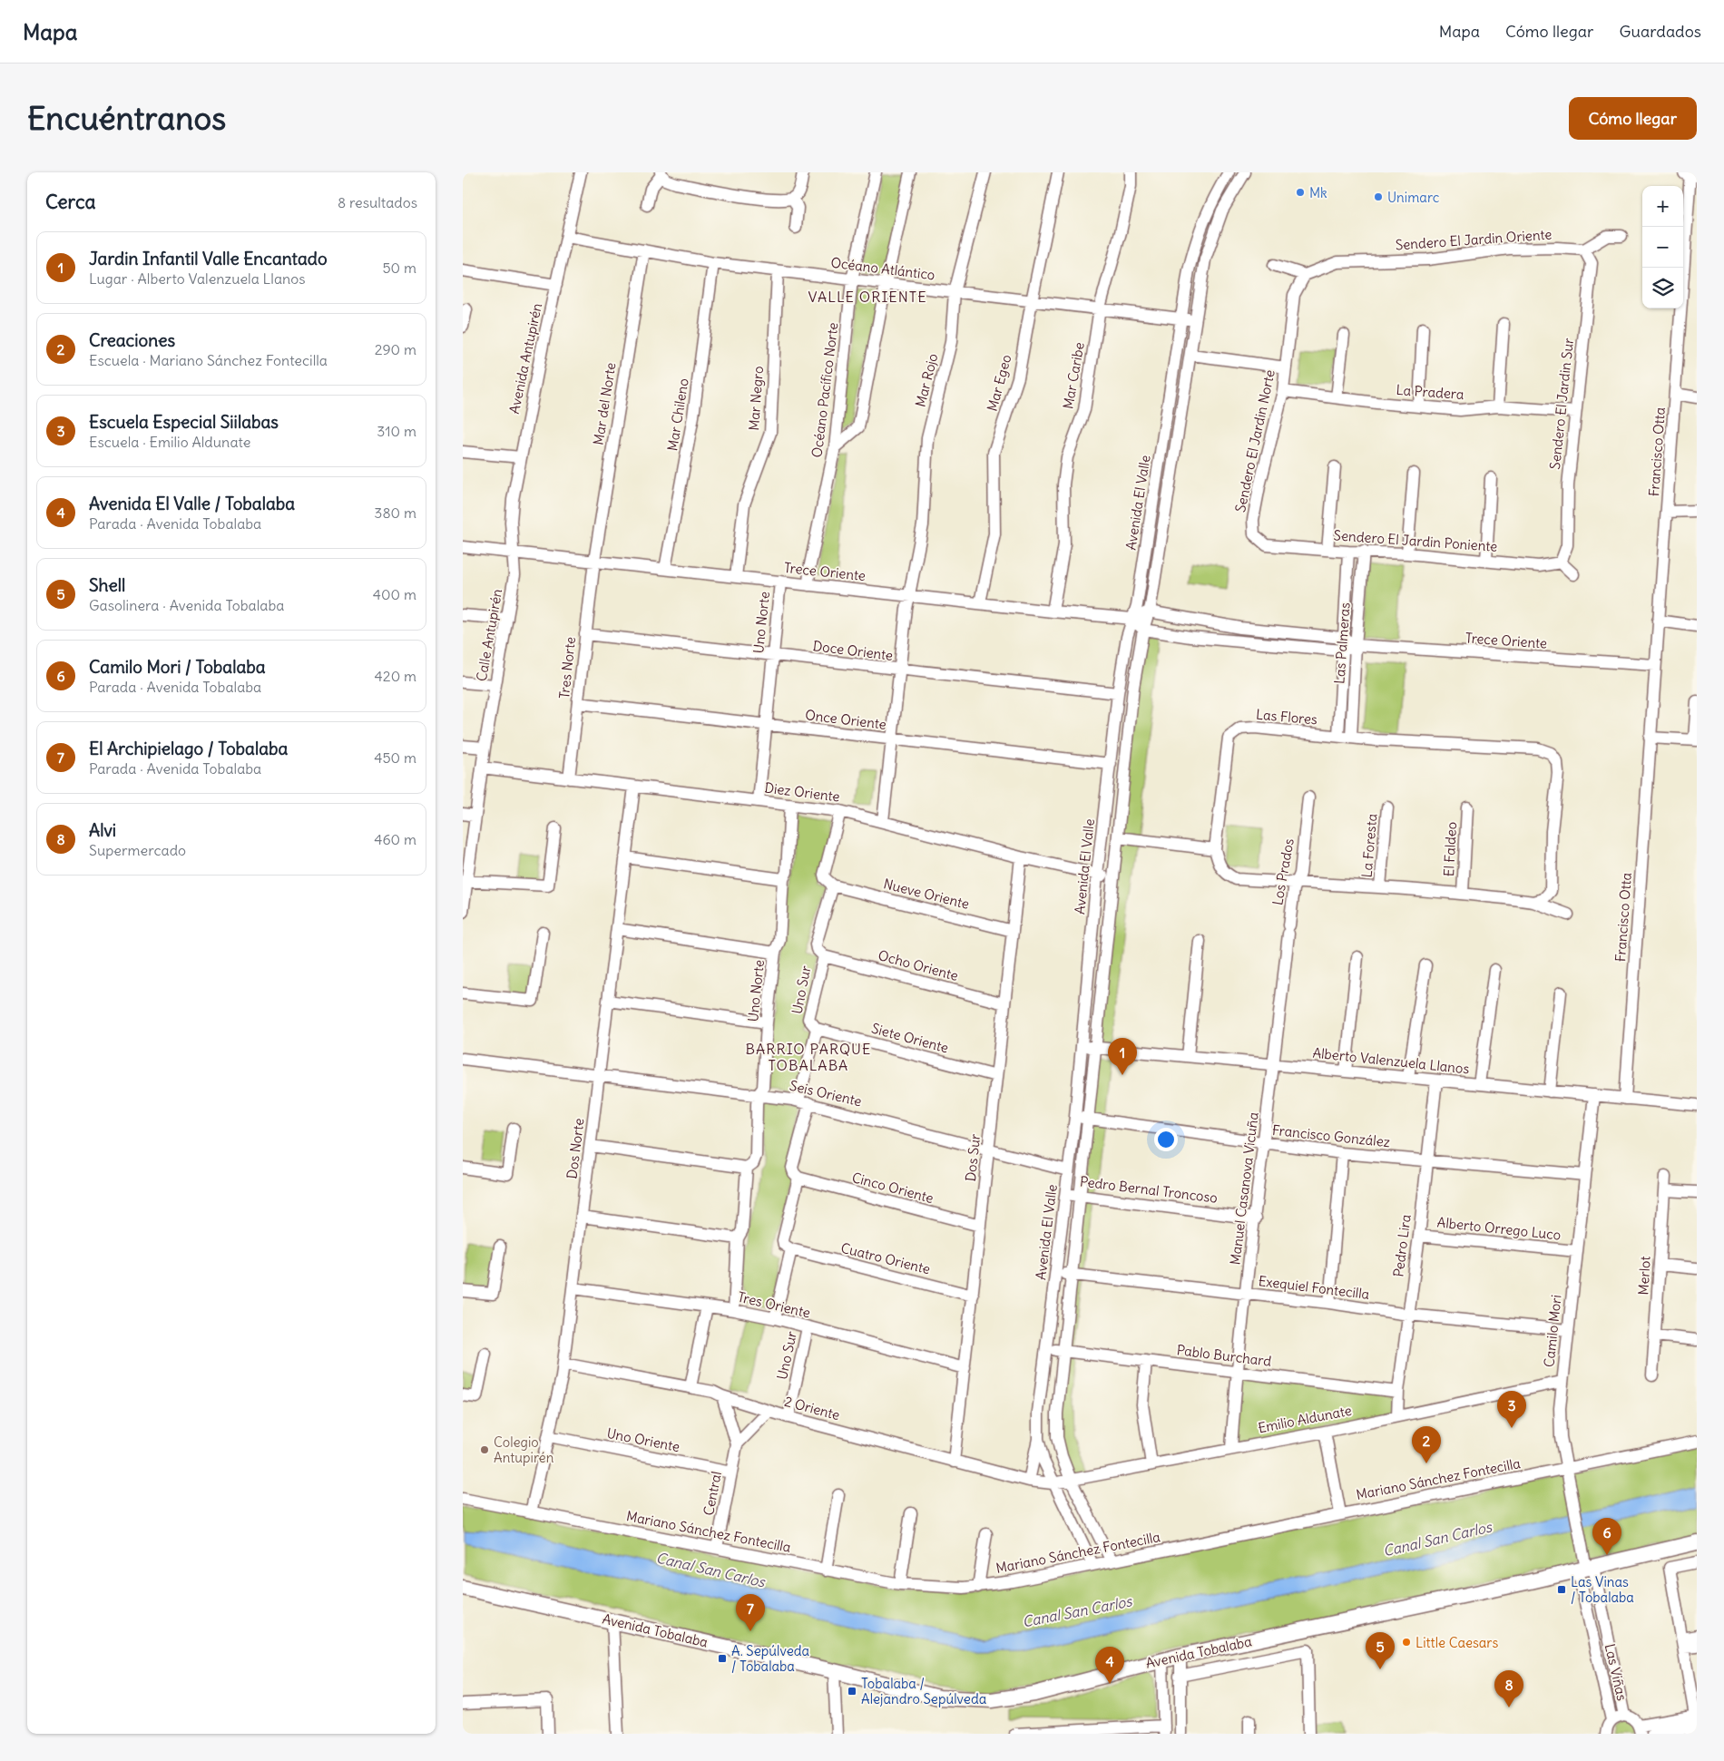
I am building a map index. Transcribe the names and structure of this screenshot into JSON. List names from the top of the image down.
{
  "streets": {
    "main road": ["Avenida Tobalaba"],
    "street": [
      "Sendero El Jardin Oriente",
      "Océano Atlántico",
      "Avenida Antupirén",
      "Mar Caribe",
      "Mar Rojo",
      "Mar Egeo",
      "Océano Pacífico Norte",
      "La Pradera",
      "Mar Negro",
      "Mar del Norte",
      "Sendero El Jardin Sur",
      "Mar Chileno",
      "Sendero El Jardin Norte",
      "Francisco Otta",
      "Avenida El Valle",
      "Sendero El Jardin Poniente",
      "Trece Oriente",
      "Uno Norte",
      "Calle Antupirén",
      "Las Palmeras",
      "Doce Oriente",
      "Tres Norte",
      "Las Flores",
      "Once Oriente",
      "Diez Oriente",
      "La Foresta",
      "El Faldeo",
      "Los Prados",
      "Nueve Oriente",
      "Ocho Oriente",
      "Uno Sur",
      "Siete Oriente",
      "Alberto Valenzuela Llanos",
      "Seis Oriente",
      "Francisco González",
      "Dos Norte",
      "Dos Sur",
      "Cinco Oriente",
      "Manuel Casanova Vicuña",
      "Pedro Bernal Troncoso",
      "Alberto Orrego Luco",
      "Pedro Lira",
      "Cuatro Oriente",
      "Merlot",
      "Exequiel Fontecilla",
      "Tres Oriente",
      "Camilo Mori",
      "Pablo Burchard",
      "2 Oriente",
      "Emilio Aldunate",
      "Uno Oriente",
      "Mariano Sánchez Fontecilla",
      "Central",
      "Las Viñas"
    ]
  },
  "crossings": [
    ["Sendero El Jardin Oriente", "Sendero El Jardin Sur"],
    ["Sendero El Jardin Oriente", "Sendero El Jardin Norte"],
    ["Océano Atlántico", "Avenida Antupirén"],
    ["Océano Atlántico", "Mar Caribe"],
    ["Océano Atlántico", "Mar Rojo"],
    ["Océano Atlántico", "Mar Egeo"],
    ["Océano Atlántico", "Océano Pacífico Norte"],
    ["Océano Atlántico", "Mar Negro"],
    ["Océano Atlántico", "Mar del Norte"],
    ["Océano Atlántico", "Mar Chileno"],
    ["Océano Atlántico", "Avenida El Valle"],
    ["Avenida Antupirén", "Trece Oriente"],
    ["Avenida Antupirén", "Calle Antupirén"],
    ["Mar Caribe", "Trece Oriente"],
    ["Mar Rojo", "Trece Oriente"],
    ["Mar Egeo", "Trece Oriente"],
    ["Océano Pacífico Norte", "Trece Oriente"],
    ["La Pradera", "Sendero El Jardin Sur"],
    ["La Pradera", "Sendero El Jardin Norte"],
    ["Mar Negro", "Trece Oriente"],
    ["Mar del Norte", "Trece Oriente"],
    ["Mar del Norte", "Tres Norte"],
    ["Sendero El Jardin Sur", "Sendero El Jardin Poniente"],
    ["Mar Chileno", "Trece Oriente"],
    ["Sendero El Jardin Norte", "Sendero El Jardin Poniente"],
    ["Francisco Otta", "Trece Oriente"],
    ["Francisco Otta", "Alberto Valenzuela Llanos"],
    ["Avenida El Valle", "Trece Oriente"],
    ["Avenida El Valle", "Doce Oriente"],
    ["Avenida El Valle", "Once Oriente"],
    ["Avenida El Valle", "Diez Oriente"],
    ["Avenida El Valle", "Alberto Valenzuela Llanos"],
    ["Avenida El Valle", "Seis Oriente"],
    ["Avenida El Valle", "Francisco González"],
    ["Avenida El Valle", "Pedro Bernal Troncoso"],
    ["Avenida El Valle", "Exequiel Fontecilla"],
    ["Avenida El Valle", "Pablo Burchard"],
    ["Avenida El Valle", "2 Oriente"],
    ["Avenida El Valle", "Emilio Aldunate"],
    ["Avenida El Valle", "Mariano Sánchez Fontecilla"],
    ["Sendero El Jardin Poniente", "Las Palmeras"],
    ["Trece Oriente", "Uno Norte"],
    ["Trece Oriente", "Calle Antupirén"],
    ["Trece Oriente", "Las Palmeras"],
    ["Trece Oriente", "Tres Norte"],
    ["Uno Norte", "Doce Oriente"],
    ["Uno Norte", "Once Oriente"],
    ["Uno Norte", "Diez Oriente"],
    ["Uno Norte", "Seis Oriente"],
    ["Uno Norte", "Tres Oriente"],
    ["Calle Antupirén", "Diez Oriente"],
    ["Las Palmeras", "Las Flores"],
    ["Doce Oriente", "Tres Norte"],
    ["Tres Norte", "Once Oriente"],
    ["Tres Norte", "Diez Oriente"],
    ["Las Flores", "La Foresta"],
    ["Las Flores", "El Faldeo"],
    ["Las Flores", "Los Prados"],
    ["Diez Oriente", "Dos Norte"],
    ["Diez Oriente", "Dos Sur"],
    ["Los Prados", "Manuel Casanova Vicuña"],
    ["Nueve Oriente", "Uno Sur"],
    ["Nueve Oriente", "Dos Sur"],
    ["Ocho Oriente", "Uno Sur"],
    ["Ocho Oriente", "Dos Sur"],
    ["Uno Sur", "Siete Oriente"],
    ["Uno Sur", "Seis Oriente"],
    ["Uno Sur", "Cinco Oriente"],
    ["Uno Sur", "Cuatro Oriente"],
    ["Uno Sur", "Tres Oriente"],
    ["Uno Sur", "2 Oriente"],
    ["Siete Oriente", "Dos Sur"],
    ["Alberto Valenzuela Llanos", "Manuel Casanova Vicuña"],
    ["Alberto Valenzuela Llanos", "Pedro Lira"],
    ["Alberto Valenzuela Llanos", "Camilo Mori"],
    ["Seis Oriente", "Dos Norte"],
    ["Seis Oriente", "Dos Sur"],
    ["Francisco González", "Manuel Casanova Vicuña"],
    ["Francisco González", "Pedro Lira"],
    ["Francisco González", "Camilo Mori"],
    ["Dos Norte", "Tres Oriente"],
    ["Dos Norte", "2 Oriente"],
    ["Dos Norte", "Uno Oriente"],
    ["Dos Norte", "Mariano Sánchez Fontecilla"],
    ["Dos Sur", "Cinco Oriente"],
    ["Dos Sur", "Cuatro Oriente"],
    ["Dos Sur", "Tres Oriente"],
    ["Dos Sur", "2 Oriente"],
    ["Manuel Casanova Vicuña", "Pedro Bernal Troncoso"],
    ["Manuel Casanova Vicuña", "Exequiel Fontecilla"],
    ["Manuel Casanova Vicuña", "Pablo Burchard"],
    ["Manuel Casanova Vicuña", "Emilio Aldunate"],
    ["Alberto Orrego Luco", "Pedro Lira"],
    ["Alberto Orrego Luco", "Camilo Mori"],
    ["Pedro Lira", "Exequiel Fontecilla"],
    ["Pedro Lira", "Pablo Burchard"],
    ["Pedro Lira", "Emilio Aldunate"],
    ["Exequiel Fontecilla", "Camilo Mori"],
    ["Camilo Mori", "Emilio Aldunate"],
    ["Camilo Mori", "Mariano Sánchez Fontecilla"],
    ["Camilo Mori", "Avenida Tobalaba"],
    ["Camilo Mori", "Las Viñas"],
    ["2 Oriente", "Emilio Aldunate"],
    ["2 Oriente", "Central"],
    ["Uno Oriente", "Central"],
    ["Mariano Sánchez Fontecilla", "Central"],
    ["Avenida Tobalaba", "Las Viñas"]
  ],
  "districts": ["VALLE ORIENTE", "BARRIO PARQUE TOBALABA"],
  "water": ["Canal San Carlos"],
  "places": {
    "other": [
      "Mk",
      "Unimarc",
      "Colegio Antupirén",
      "Little Caesars"
    ],
    "transit": ["Las Vinas / Tobalaba", "A. Sepúlveda / Tobalaba", "Tobalaba / Alejandro Sepúlveda"]
  },
  "page": {
    "header": "Mapa",
    "nav": ["Mapa", "Cómo llegar", "Guardados"],
    "buttons": "Cómo llegar",
    "title": "Encuéntranos",
    "heading": ["Cerca", "8 resultados"],
    "map_buttons": ["+", "−"],
    "list": [
      {
        "mark": "1",
        "name": "Jardin Infantil Valle Encantado",
        "note": "Lugar · Alberto Valenzuela Llanos",
        "value": "50 m"
      },
      {
        "mark": "2",
        "name": "Creaciones",
        "note": "Escuela · Mariano Sánchez Fontecilla",
        "value": "290 m"
      },
      {
        "mark": "3",
        "name": "Escuela Especial Siilabas",
        "note": "Escuela · Emilio Aldunate",
        "value": "310 m"
      },
      {
        "mark": "4",
        "name": "Avenida El Valle / Tobalaba",
        "note": "Parada · Avenida Tobalaba",
        "value": "380 m"
      },
      {
        "mark": "5",
        "name": "Shell",
        "note": "Gasolinera · Avenida Tobalaba",
        "value": "400 m"
      },
      {
        "mark": "6",
        "name": "Camilo Mori / Tobalaba",
        "note": "Parada · Avenida Tobalaba",
        "value": "420 m"
      },
      {
        "mark": "7",
        "name": "El Archipielago / Tobalaba",
        "note": "Parada · Avenida Tobalaba",
        "value": "450 m"
      },
      {
        "mark": "8",
        "name": "Alvi",
        "note": "Supermercado",
        "value": "460 m"
      }
    ],
    "pins": [
      "1",
      "3",
      "2",
      "6",
      "7",
      "5",
      "4",
      "8"
    ]
  }
}
